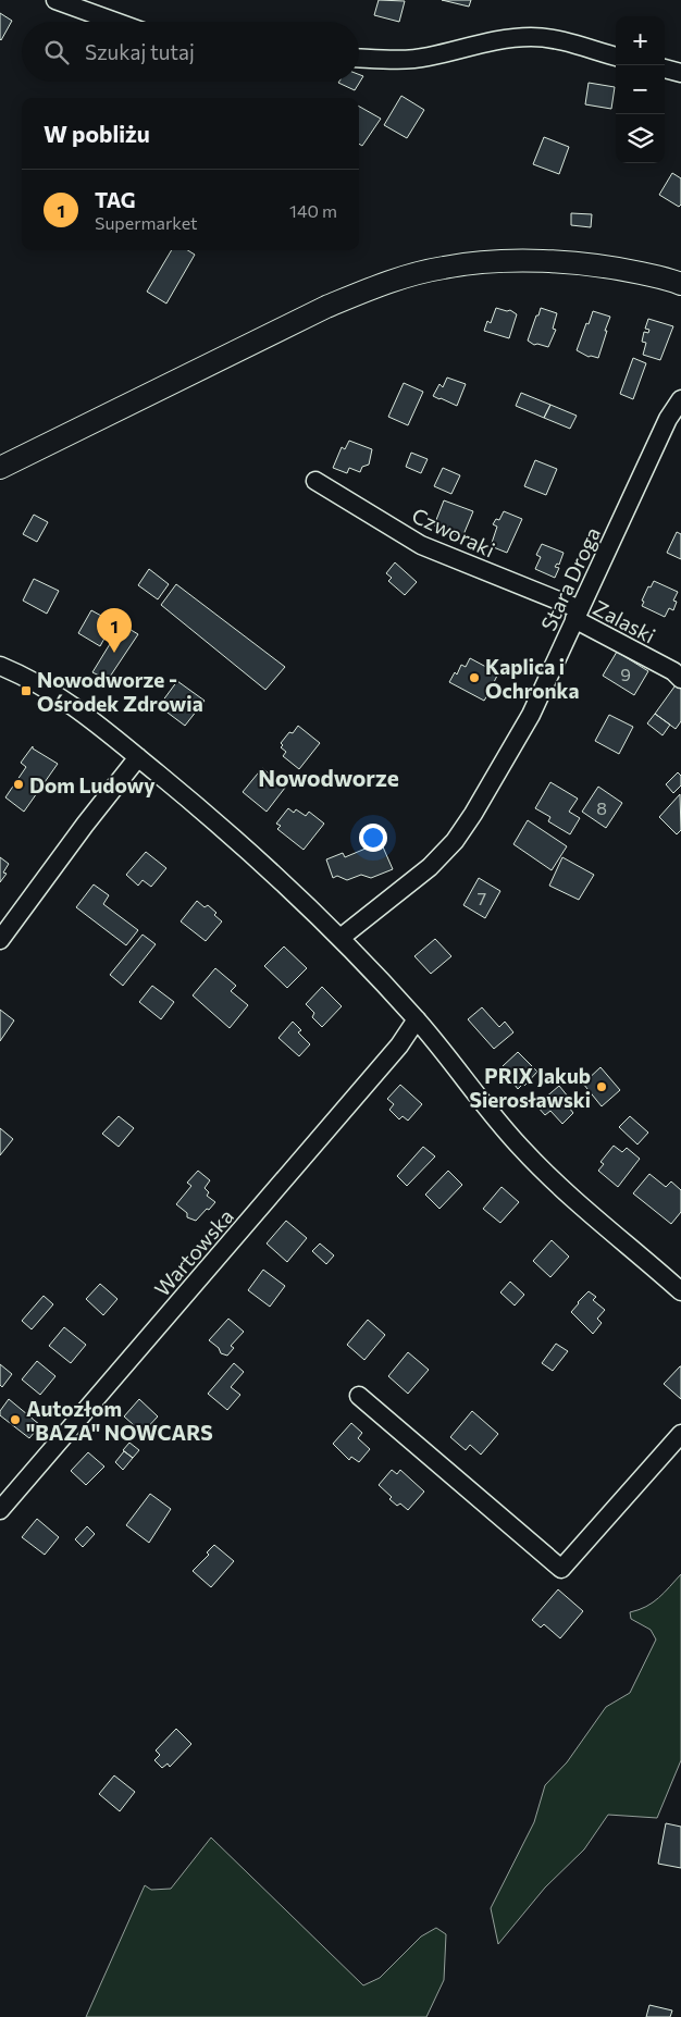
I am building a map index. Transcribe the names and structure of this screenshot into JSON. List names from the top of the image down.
{
  "streets": {
    "street": [
      "Czworaki",
      "Stara Droga",
      "Zalaski",
      "Wartowska"
    ]
  },
  "crossings": [
    ["Czworaki", "Stara Droga"],
    ["Czworaki", "Zalaski"],
    ["Stara Droga", "Zalaski"]
  ],
  "districts": ["Nowodworze"],
  "places": {
    "other": [
      "Kaplica i Ochronka",
      "Dom Ludowy",
      "PRIX Jakub Sierosławski",
      "Autozłom \"BAZA\" NOWCARS"
    ],
    "transit": ["Nowodworze - Ośrodek Zdrowia"]
  },
  "house_numbers": ["9", "8", "7"],
  "page": {
    "map_buttons": ["+", "−"],
    "search": "Szukaj tutaj",
    "heading": "W pobliżu",
    "list": [
      {
        "mark": "1",
        "name": "TAG",
        "note": "Supermarket",
        "value": "140 m"
      }
    ],
    "pins": "1"
  }
}
